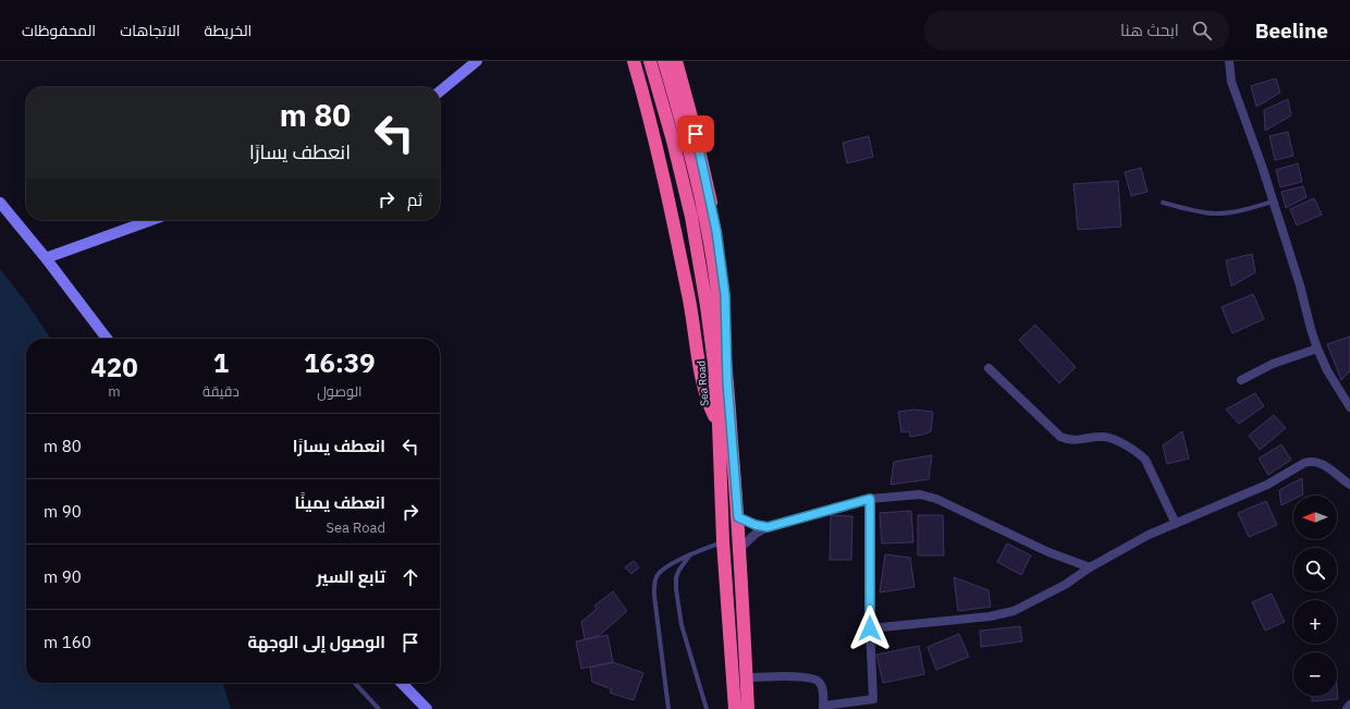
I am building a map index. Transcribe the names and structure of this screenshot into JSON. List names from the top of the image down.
{
  "streets": {
    "highway": ["Sea Road"]
  },
  "north": "left",
  "page": {
    "header": "Beeline",
    "search": "ابحث هنا",
    "nav": ["الخريطة", "الاتجاهات", "المحفوظات"],
    "turn": ["80 m", "انعطف يسارًا"],
    "then": "ثم",
    "eta": [
      "16:39",
      "الوصول",
      "1",
      "دقيقة",
      "420",
      "m"
    ],
    "list": [
      {
        "name": "انعطف يسارًا",
        "value": "80 m"
      },
      {
        "name": "انعطف يمينًا",
        "note": "Sea Road",
        "value": "90 m"
      },
      {
        "name": "تابع السير",
        "value": "90 m"
      },
      {
        "name": "الوصول إلى الوجهة",
        "value": "160 m"
      }
    ],
    "map_buttons": ["+", "−"]
  }
}
